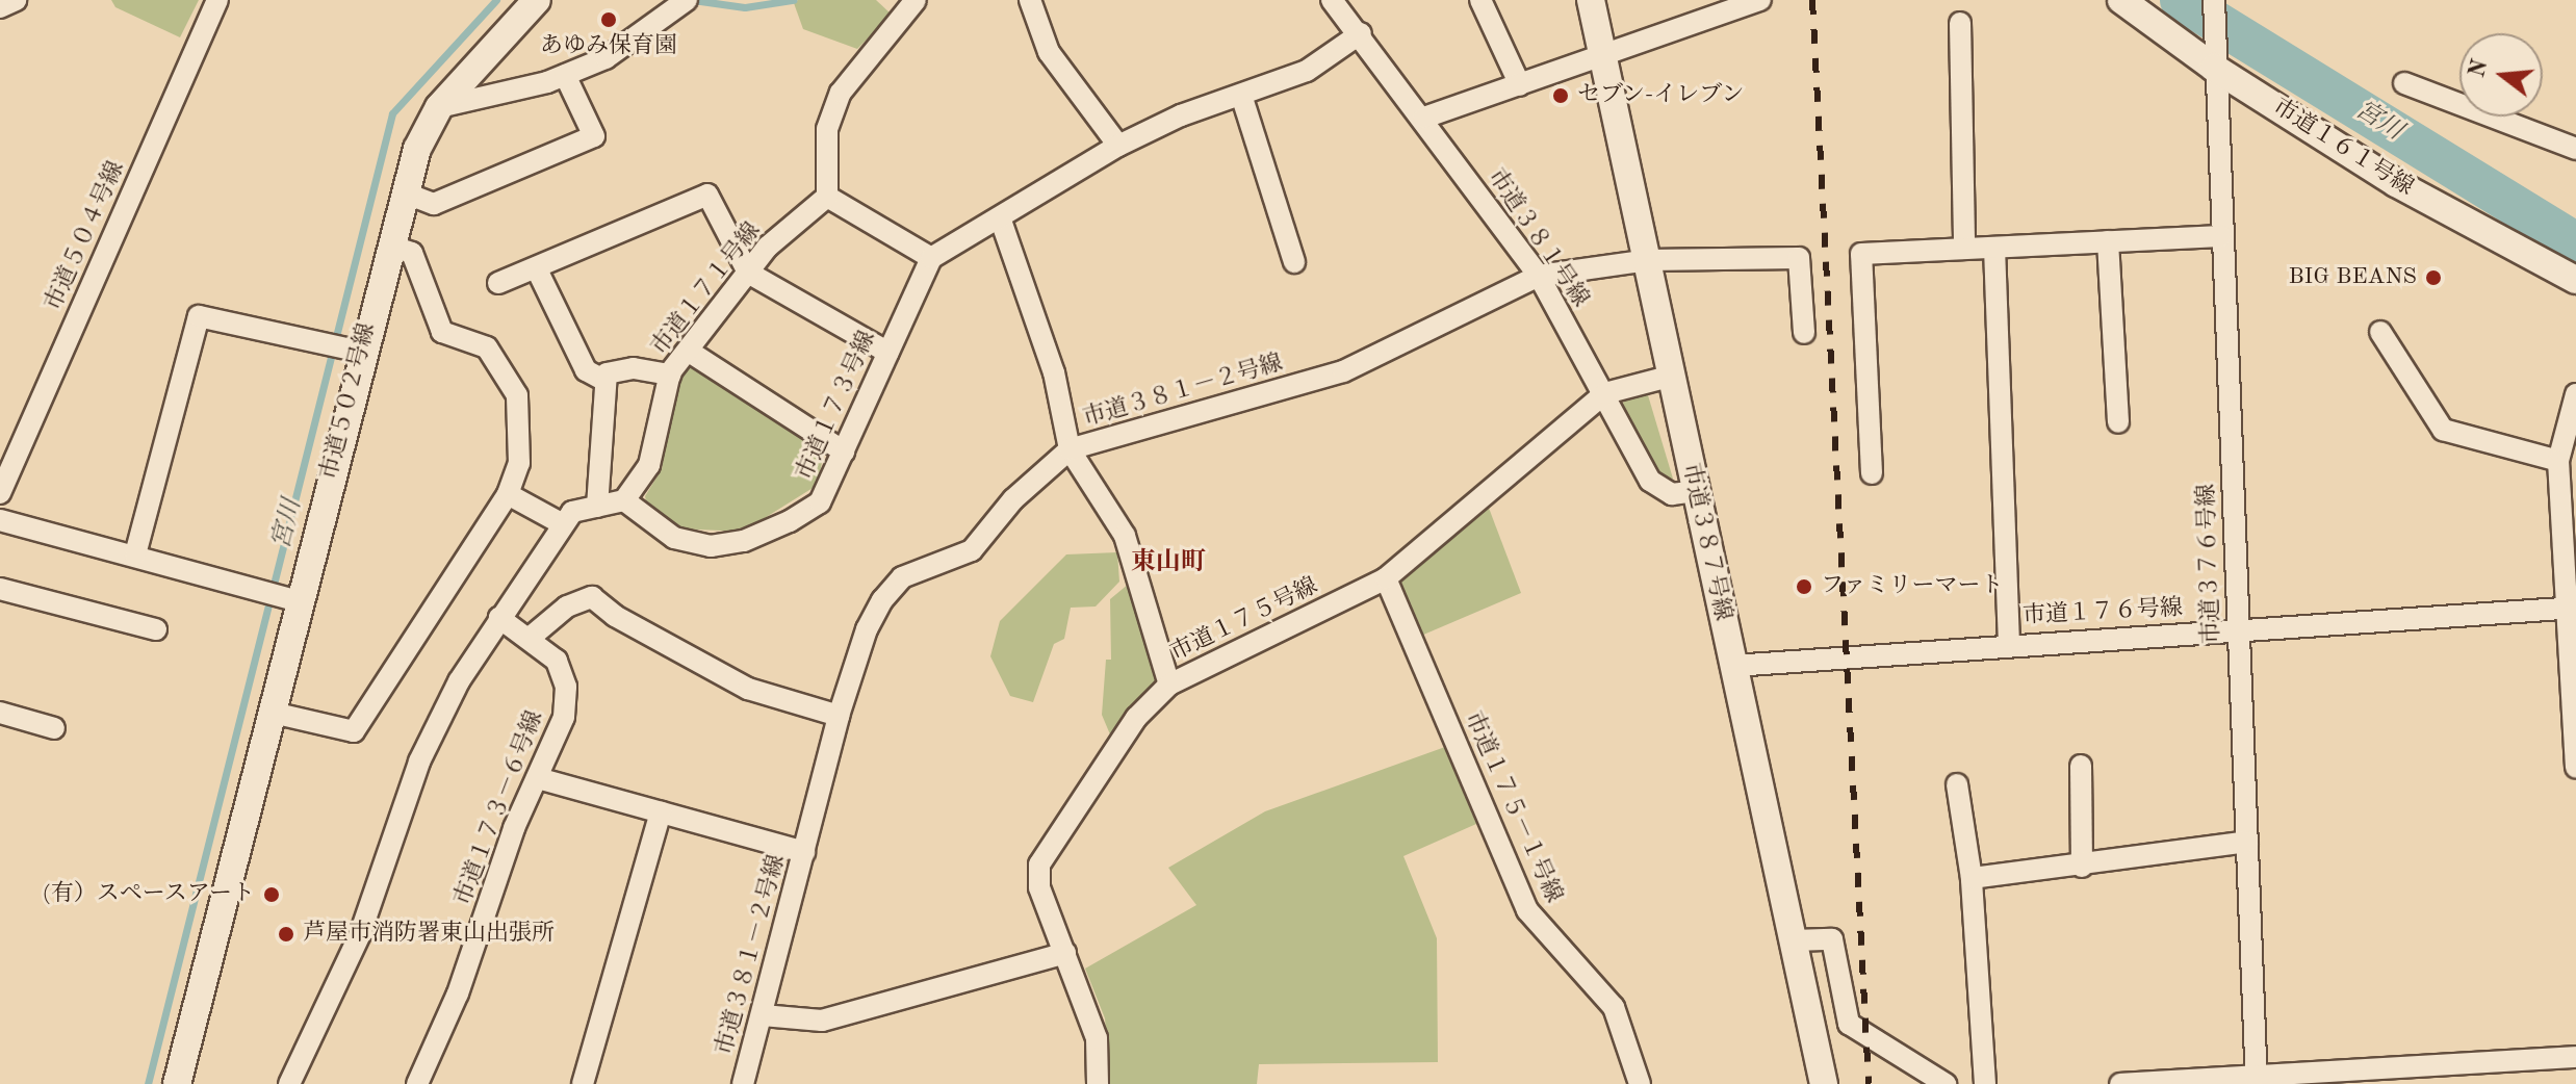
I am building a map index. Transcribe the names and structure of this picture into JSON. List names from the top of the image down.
{
  "streets": {
    "street": [
      "市道１６１号線",
      "市道５０４号線",
      "市道３８１号線",
      "市道１７１号線",
      "市道３８１－２号線",
      "市道５０２号線",
      "市道１７３号線",
      "市道３８７号線",
      "市道３７６号線",
      "市道１７６号線",
      "市道１７５号線",
      "市道１７５－１号線",
      "市道１７３－６号線"
    ]
  },
  "crossings": [
    ["市道１６１号線", "市道３７６号線"],
    ["市道３８１号線", "市道３８１－２号線"],
    ["市道３８１号線", "市道３８７号線"],
    ["市道３８１号線", "市道１７５号線"],
    ["市道１７１号線", "市道１７３号線"],
    ["市道３８１－２号線", "市道３８７号線"],
    ["市道３８７号線", "市道１７６号線"],
    ["市道３８７号線", "市道１７５号線"],
    ["市道３７６号線", "市道１７６号線"],
    ["市道１７５号線", "市道１７５－１号線"]
  ],
  "districts": ["東山町"],
  "water": ["宮川"],
  "places": [
    "あゆみ保育園",
    "セブン-イレブン",
    "BIG BEANS",
    "ファミリーマート",
    "(有）スペースアート",
    "芦屋市消防署東山出張所"
  ],
  "north": "left"
}
